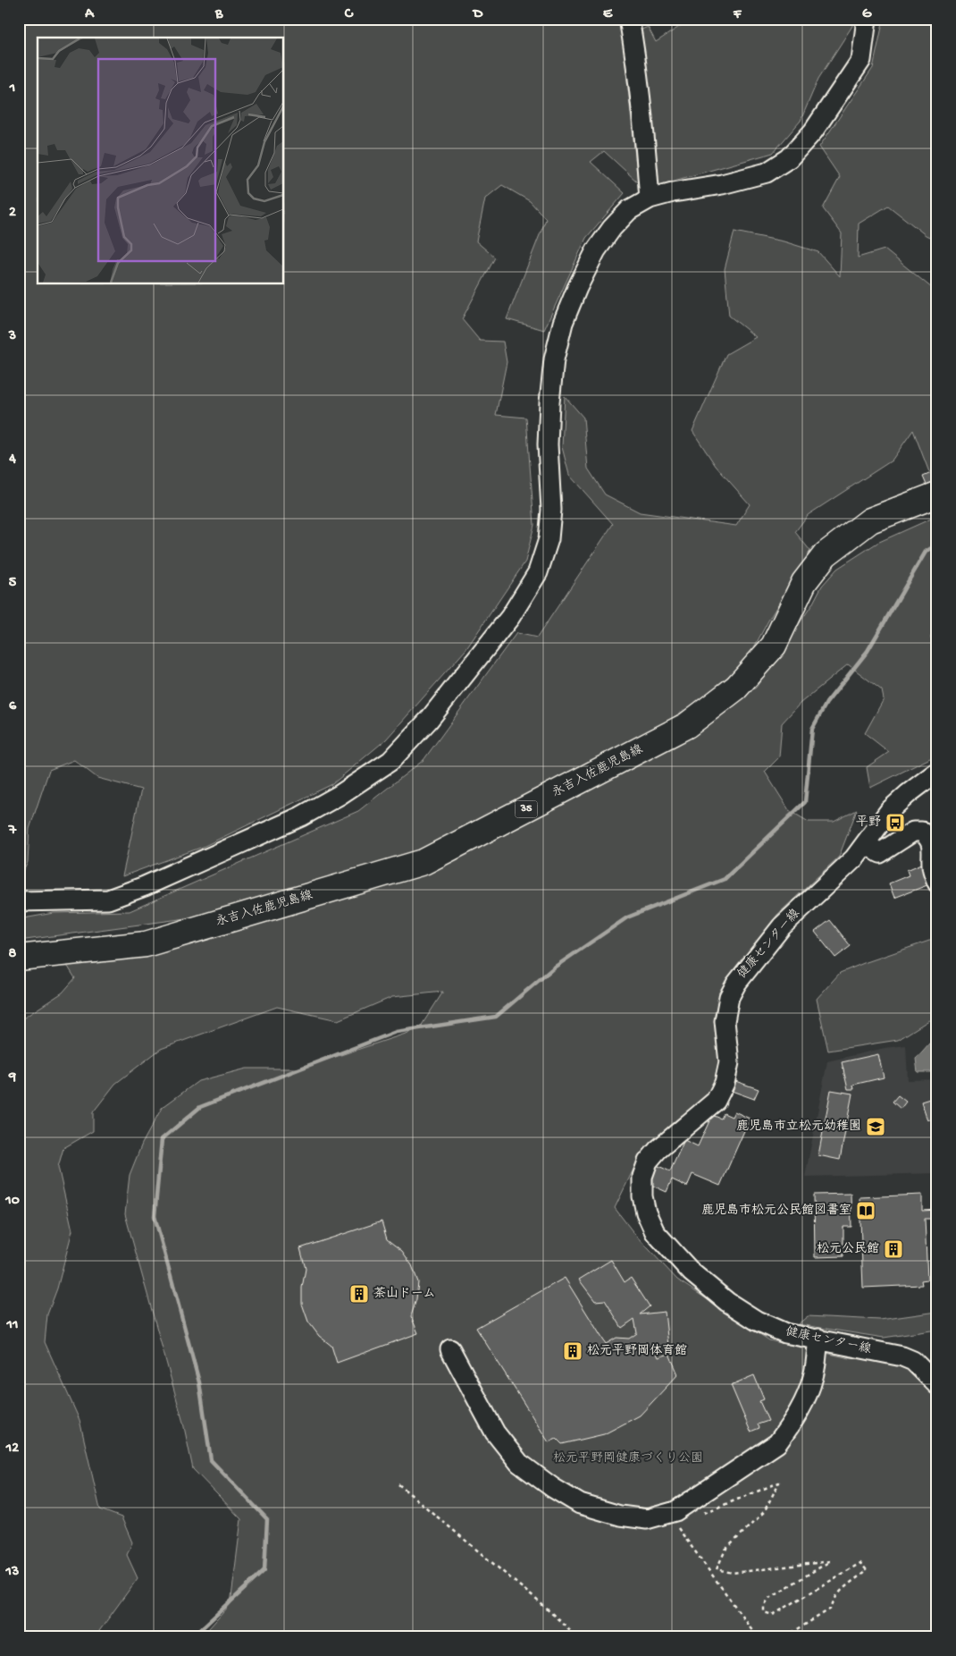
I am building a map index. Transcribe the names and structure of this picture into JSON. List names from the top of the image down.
{
  "streets": {
    "main road": ["永吉入佐鹿児島線", "35"],
    "street": ["健康センター線"]
  },
  "parks": ["松元平野岡健康づくり公園"],
  "places": {
    "bus stop": ["平野"],
    "school or university": ["鹿児島市立松元幼稚園"],
    "library": ["鹿児島市松元公民館図書室"],
    "building": ["松元公民館", "茶山ドーム", "松元平野岡体育館"]
  },
  "grid": {
    "columns": [
      "A",
      "B",
      "C",
      "D",
      "E",
      "F",
      "G"
    ],
    "rows": [
      "1",
      "2",
      "3",
      "4",
      "5",
      "6",
      "7",
      "8",
      "9",
      "10",
      "11",
      "12",
      "13"
    ]
  }
}
